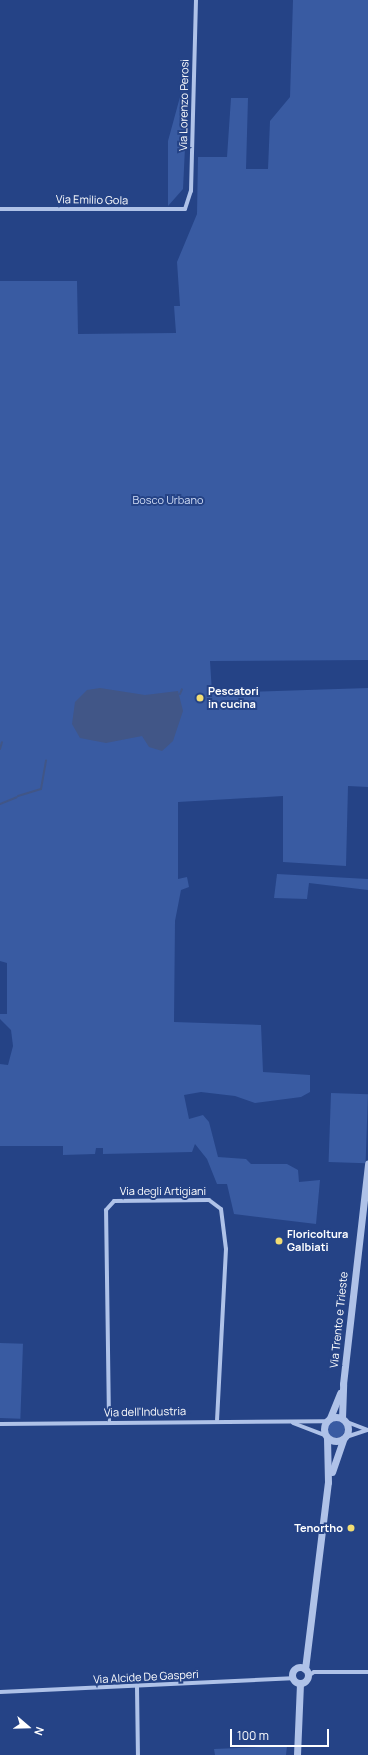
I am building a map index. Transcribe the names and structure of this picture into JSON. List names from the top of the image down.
{
  "streets": {
    "street": [
      "Via Lorenzo Perosi",
      "Via Emilio Gola",
      "Via degli Artigiani",
      "Via Trento e Trieste",
      "Via dell'Industria",
      "Via Alcide De Gasperi"
    ]
  },
  "crossings": [
    ["Via Lorenzo Perosi", "Via Emilio Gola"],
    ["Via degli Artigiani", "Via dell'Industria"],
    ["Via Trento e Trieste", "Via dell'Industria"]
  ],
  "parks": ["Bosco Urbano"],
  "places": ["Pescatori in cucina", "Floricoltura Galbiati", "Tenortho"],
  "scale_bar": "100 m",
  "north": "right"
}
